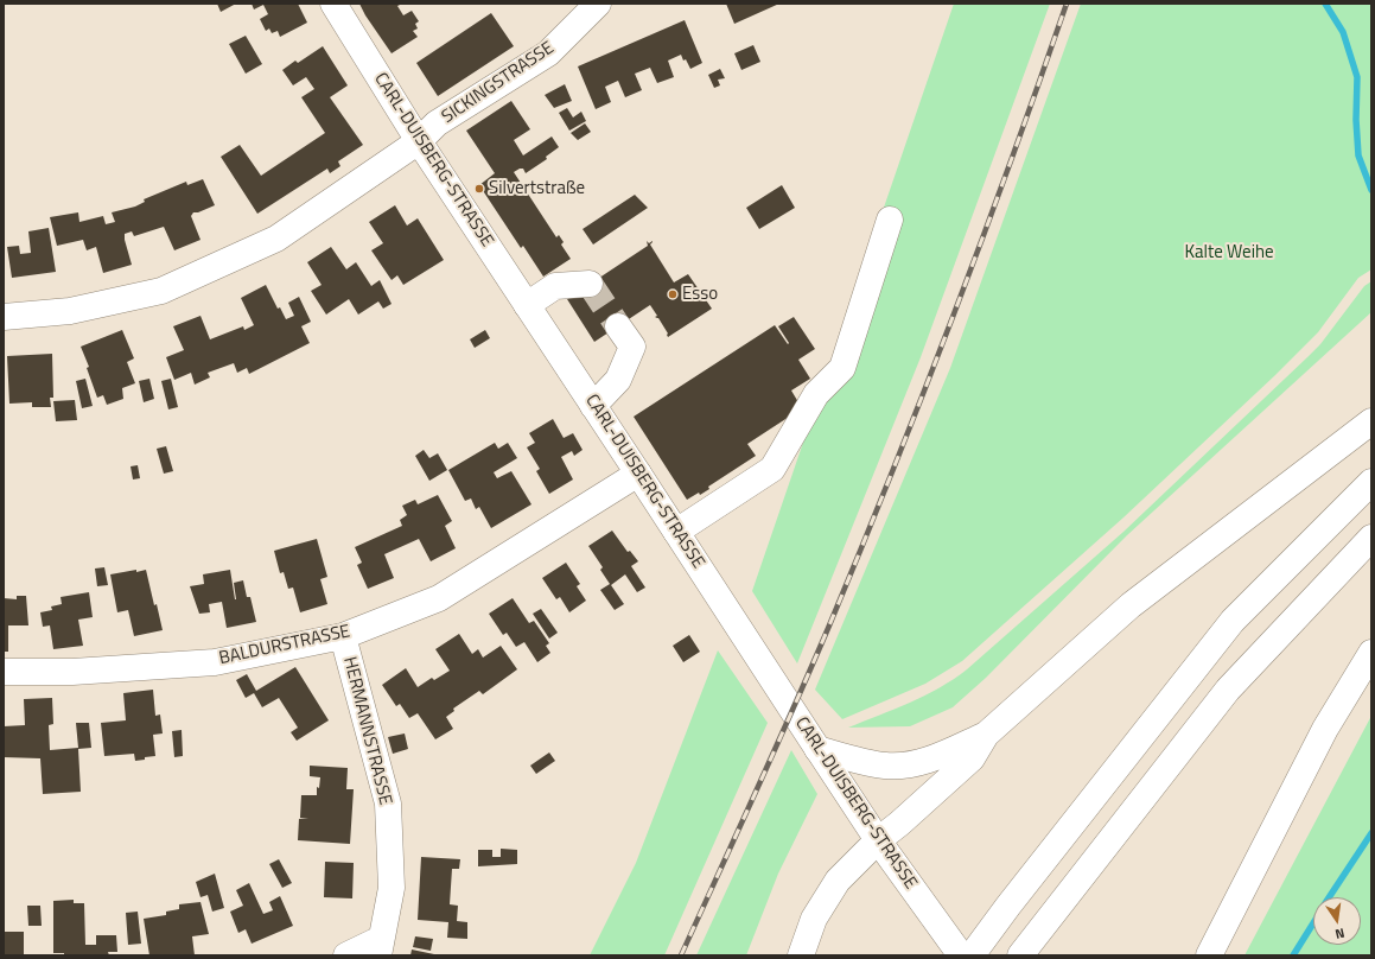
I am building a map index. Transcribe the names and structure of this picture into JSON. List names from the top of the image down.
{
  "streets": {
    "main road": [
      "SICKINGSTRASSE",
      "CARL-DUISBERG-STRASSE",
      "BALDURSTRASSE",
      "HERMANNSTRASSE"
    ]
  },
  "crossings": [
    ["SICKINGSTRASSE", "CARL-DUISBERG-STRASSE"],
    ["CARL-DUISBERG-STRASSE", "BALDURSTRASSE"],
    ["BALDURSTRASSE", "HERMANNSTRASSE"]
  ],
  "parks": ["Kalte Weihe"],
  "places": ["Silvertstraße", "Esso"],
  "north": "bottom"
}
